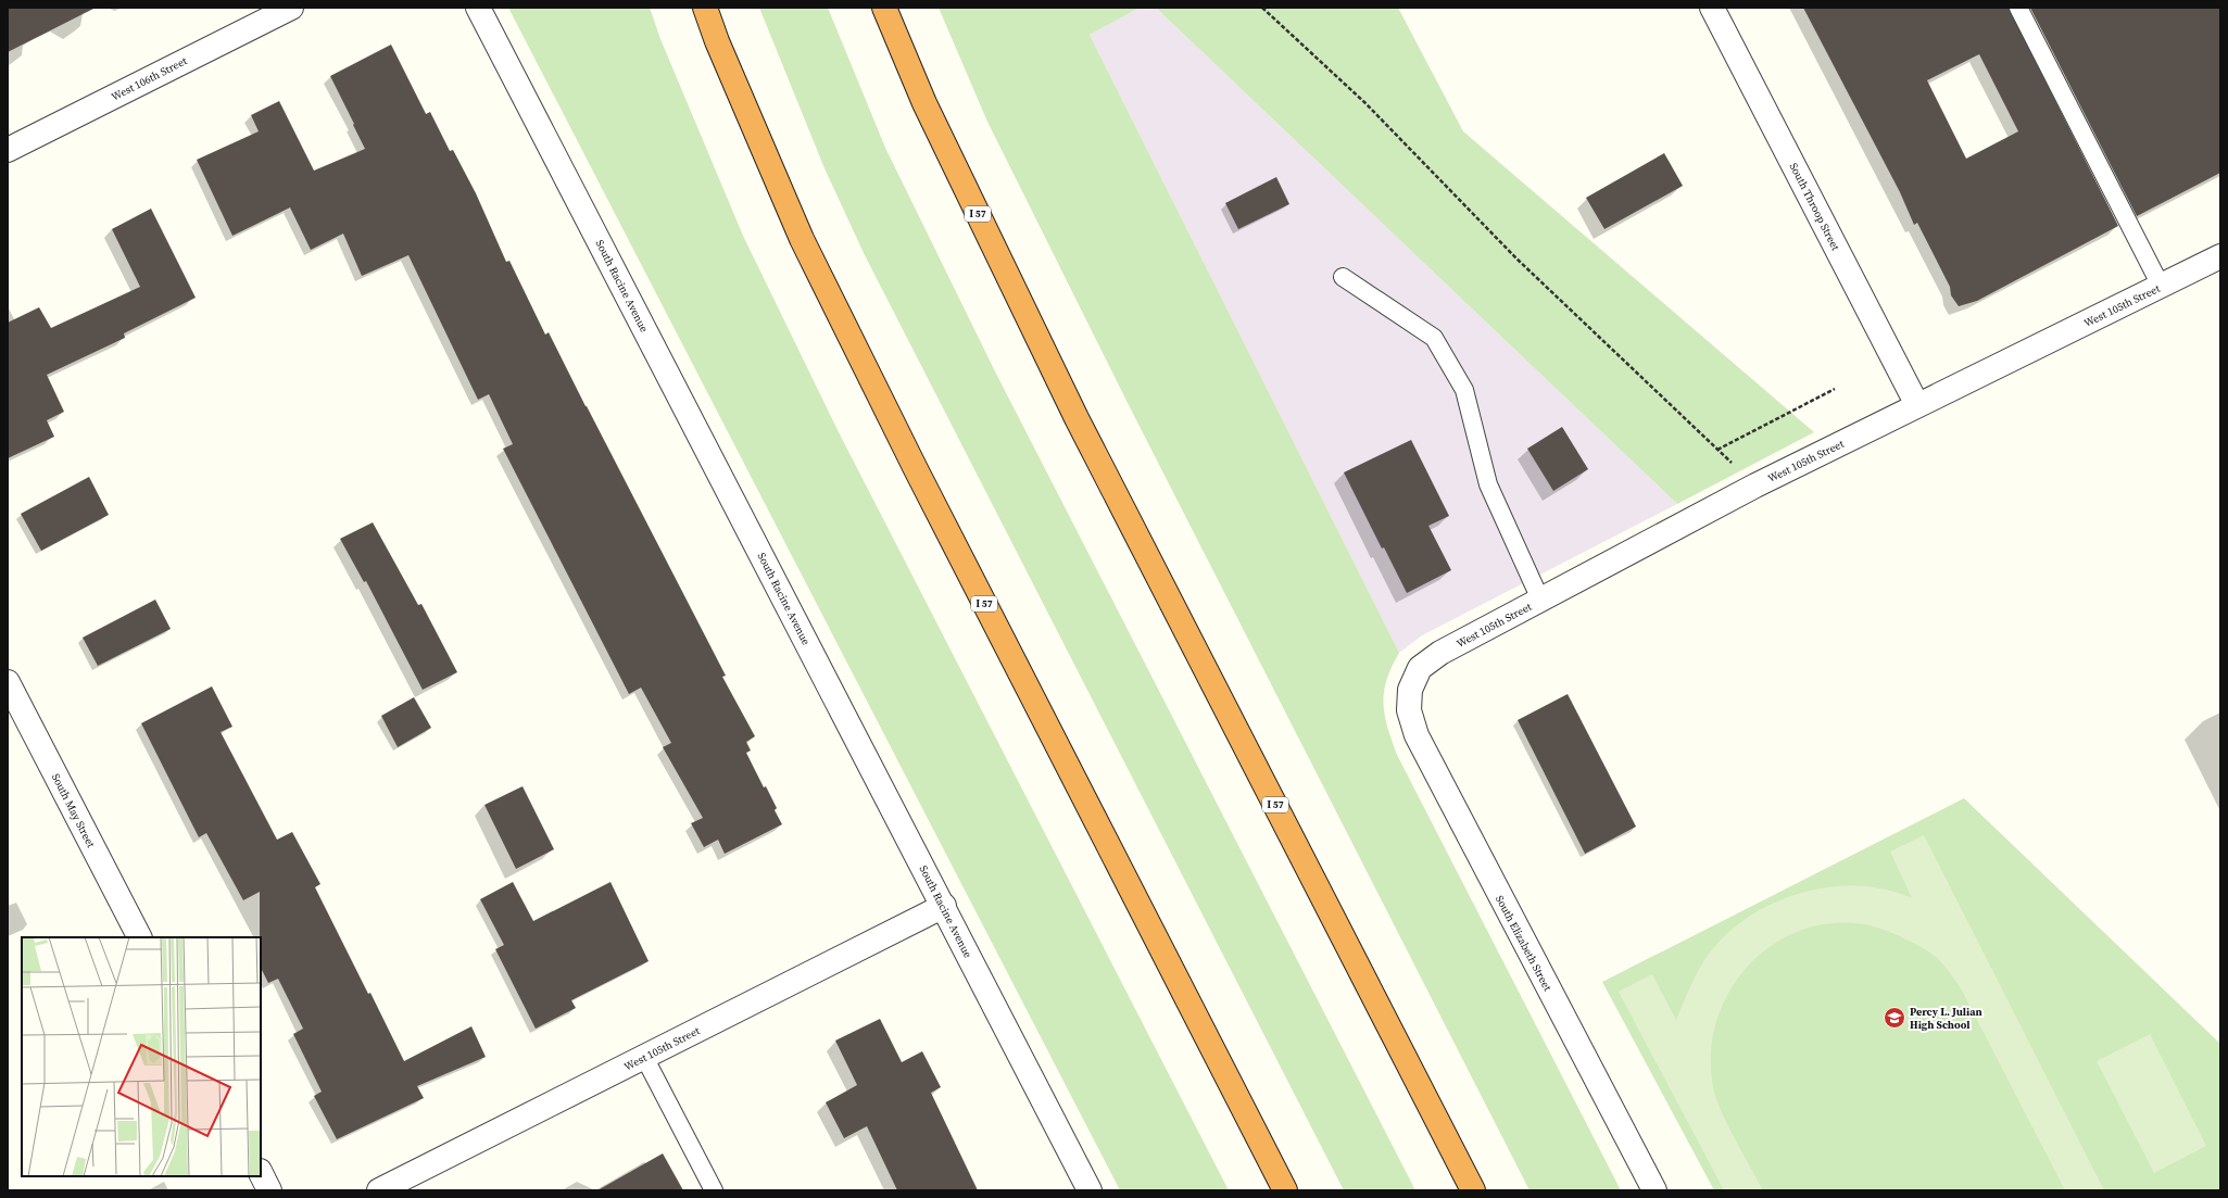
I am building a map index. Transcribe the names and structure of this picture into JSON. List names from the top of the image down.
{
  "streets": {
    "highway": ["I 57"],
    "street": [
      "West 106th Street",
      "South Throop Street",
      "South Racine Avenue",
      "West 105th Street",
      "South May Street",
      "South Elizabeth Street"
    ]
  },
  "crossings": [
    ["South Throop Street", "West 105th Street"],
    ["South Racine Avenue", "West 105th Street"],
    ["West 105th Street", "South Elizabeth Street"]
  ],
  "places": {
    "school or university": ["Percy L. Julian High School"]
  }
}
